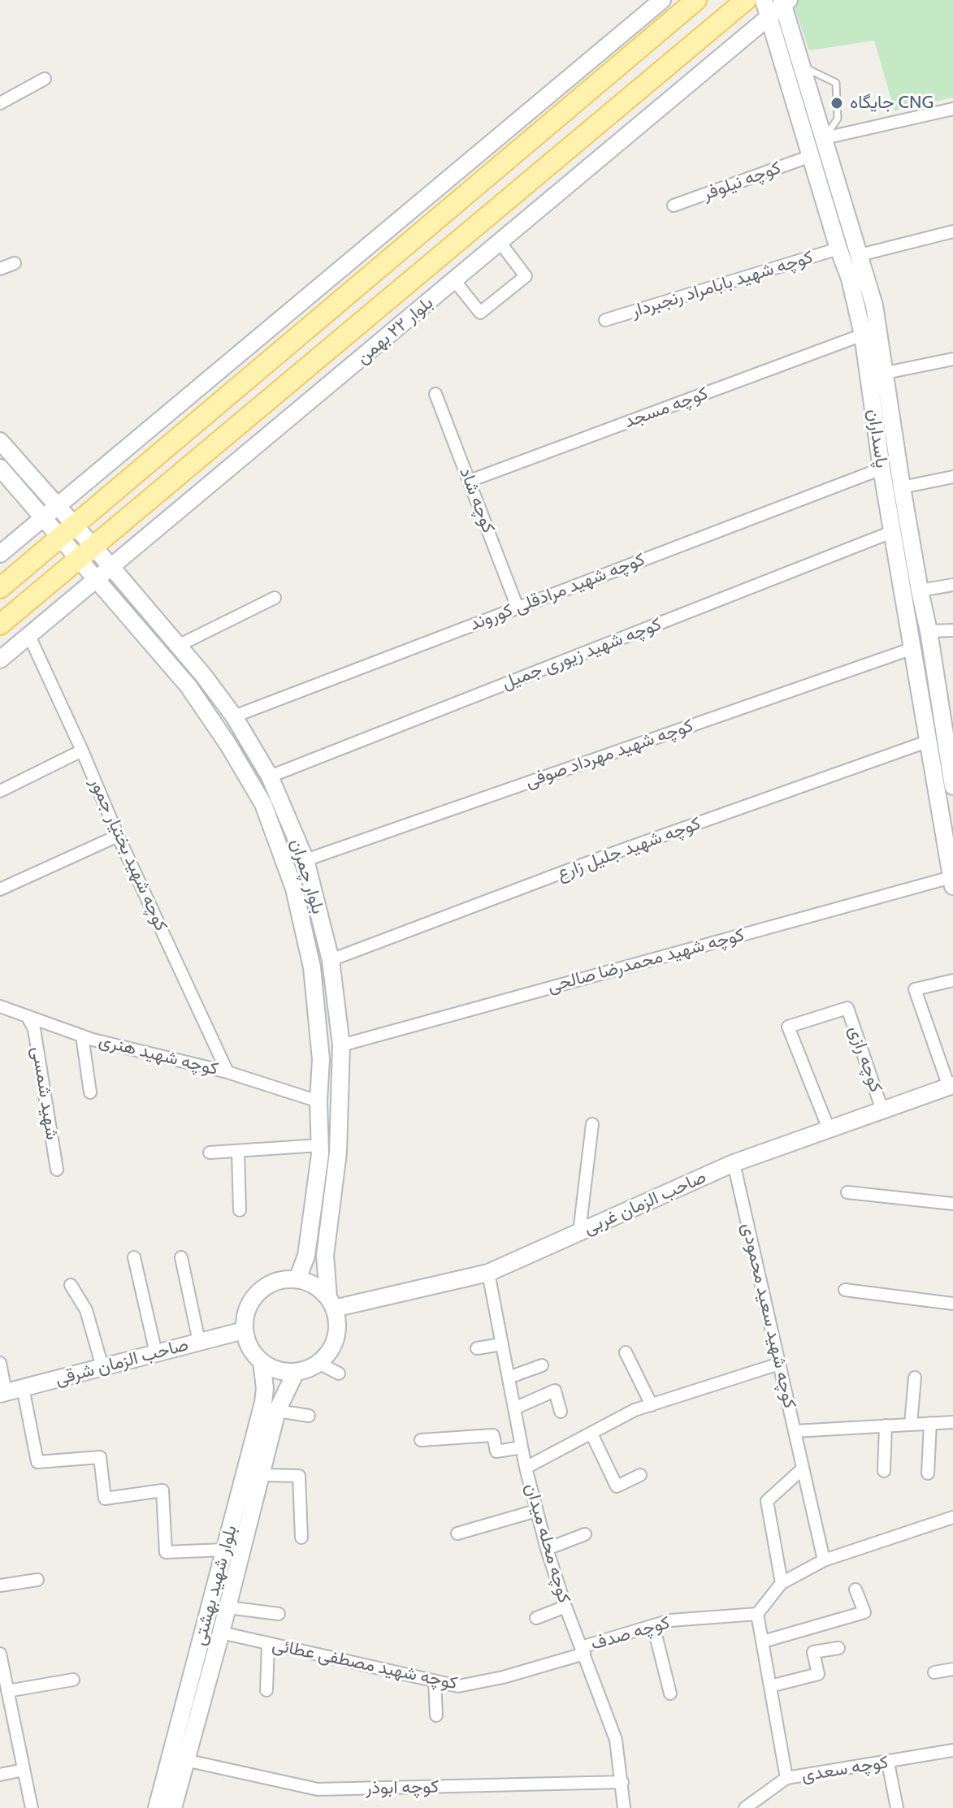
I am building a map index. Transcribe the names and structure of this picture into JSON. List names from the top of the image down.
{
  "streets": {
    "main road": [
      "بلوار ۲۲ بهمن",
      "پاسداران",
      "بلوار چمران",
      "صاحب الزمان غربی",
      "صاحب الزمان شرقی",
      "بلوار شهید بهشتی"
    ],
    "street": [
      "کوچه نیلوفر",
      "کوچه شهید بابامراد رنجبردار",
      "کوچه مسجد",
      "کوچه شاد",
      "کوچه شهید مرادقلی کوروند",
      "کوچه شهید زیوری جمیل",
      "کوچه شهید مهرداد صوفی",
      "کوچه شهید جلیل زارع",
      "کوچه شهید بختیار جمور",
      "کوچه شهید محمدرضا صالحی",
      "کوچه شهید هنری",
      "کوچه رازی",
      "شهید شمسی",
      "کوچه شهید سعید محمودی",
      "کوچه محله میدان",
      "کوچه صدف",
      "کوچه شهید مصطفی عطائی",
      "کوچه سعدی",
      "کوچه ابوذر"
    ]
  },
  "crossings": [
    ["کوچه نیلوفر", "پاسداران"],
    ["کوچه شهید بابامراد رنجبردار", "پاسداران"],
    ["بلوار ۲۲ بهمن", "پاسداران"],
    ["بلوار ۲۲ بهمن", "کوچه شهید بختیار جمور"],
    ["بلوار ۲۲ بهمن", "بلوار چمران"],
    ["کوچه مسجد", "پاسداران"],
    ["کوچه مسجد", "کوچه شاد"],
    ["پاسداران", "کوچه شهید مرادقلی کوروند"],
    ["پاسداران", "کوچه شهید زیوری جمیل"],
    ["پاسداران", "کوچه شهید مهرداد صوفی"],
    ["پاسداران", "کوچه شهید جلیل زارع"],
    ["پاسداران", "کوچه شهید محمدرضا صالحی"],
    ["کوچه شاد", "کوچه شهید مرادقلی کوروند"],
    ["کوچه شهید مرادقلی کوروند", "بلوار چمران"],
    ["کوچه شهید زیوری جمیل", "بلوار چمران"],
    ["کوچه شهید مهرداد صوفی", "بلوار چمران"],
    ["کوچه شهید جلیل زارع", "بلوار چمران"],
    ["کوچه شهید بختیار جمور", "کوچه شهید هنری"],
    ["بلوار چمران", "کوچه شهید محمدرضا صالحی"],
    ["بلوار چمران", "کوچه شهید هنری"],
    ["بلوار چمران", "صاحب الزمان غربی"],
    ["بلوار چمران", "صاحب الزمان شرقی"],
    ["بلوار چمران", "بلوار شهید بهشتی"],
    ["کوچه شهید هنری", "شهید شمسی"],
    ["کوچه رازی", "صاحب الزمان غربی"],
    ["صاحب الزمان غربی", "کوچه شهید سعید محمودی"],
    ["صاحب الزمان غربی", "صاحب الزمان شرقی"],
    ["صاحب الزمان غربی", "کوچه محله میدان"],
    ["صاحب الزمان غربی", "بلوار شهید بهشتی"],
    ["صاحب الزمان شرقی", "بلوار شهید بهشتی"],
    ["کوچه محله میدان", "کوچه صدف"],
    ["کوچه محله میدان", "کوچه شهید مصطفی عطائی"],
    ["کوچه محله میدان", "کوچه ابوذر"],
    ["بلوار شهید بهشتی", "کوچه شهید مصطفی عطائی"],
    ["بلوار شهید بهشتی", "کوچه ابوذر"],
    ["کوچه صدف", "کوچه شهید مصطفی عطائی"]
  ],
  "places": ["جایگاه CNG"]
}
